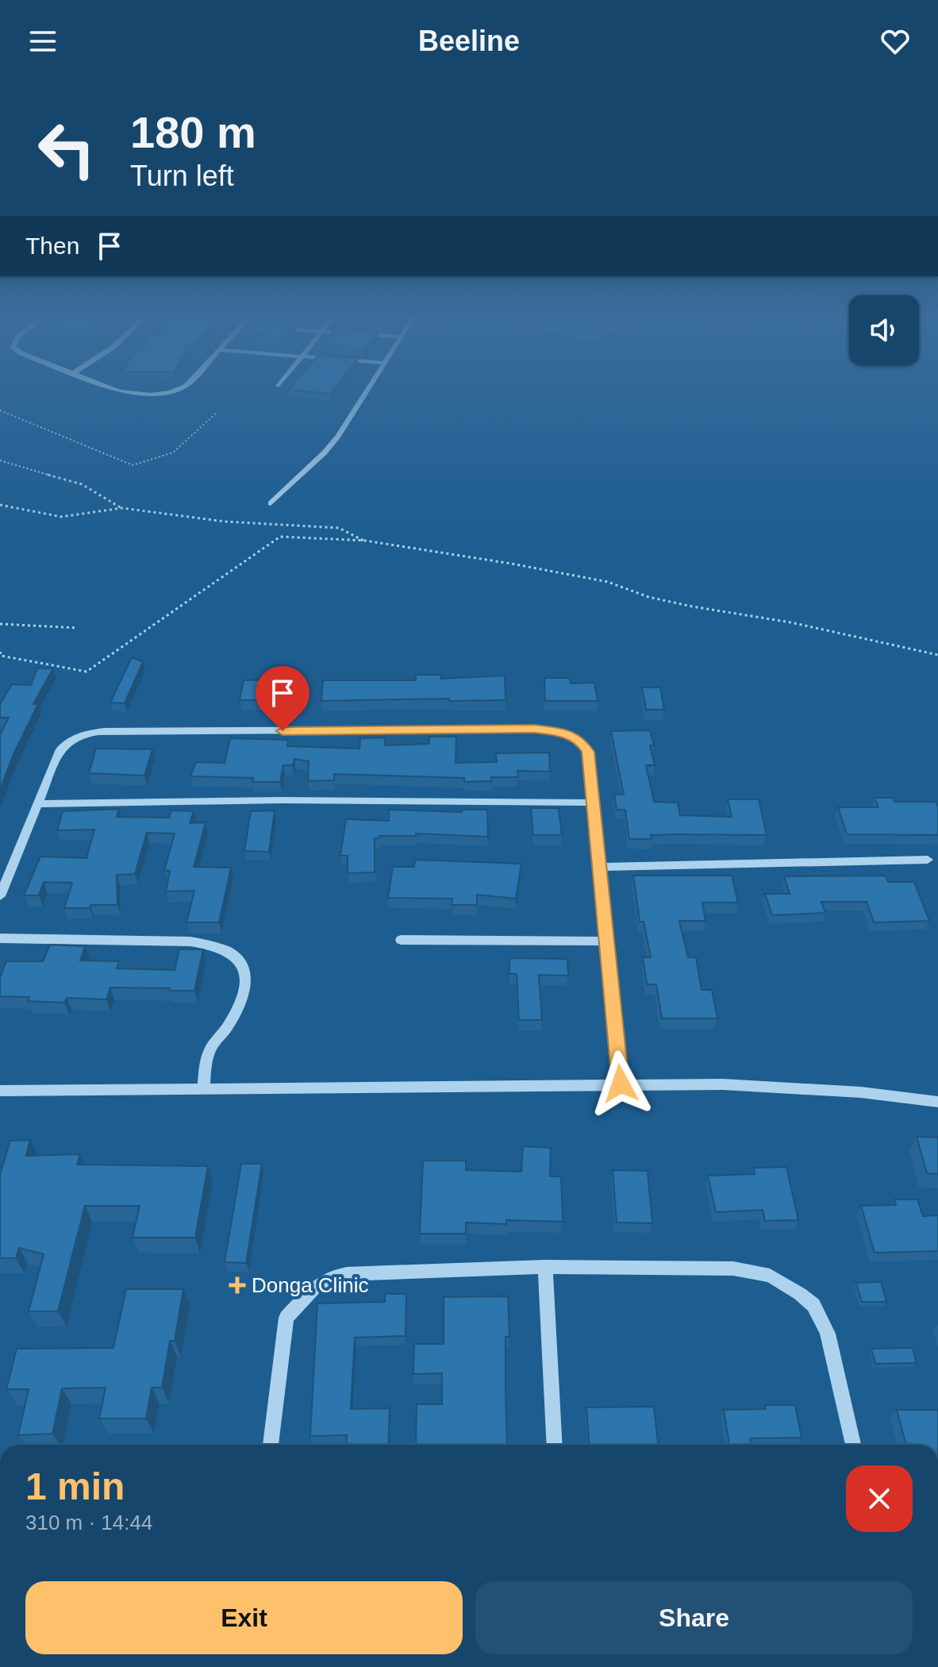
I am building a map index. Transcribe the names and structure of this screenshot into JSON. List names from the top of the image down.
{
  "places": {
    "health": ["Donga Clinic"]
  },
  "page": {
    "header": "Beeline",
    "turn": ["180 m", "Turn left"],
    "then": "Then",
    "heading": ["1 min", "310 m · 14:44"],
    "buttons": ["Exit", "Share"]
  }
}
